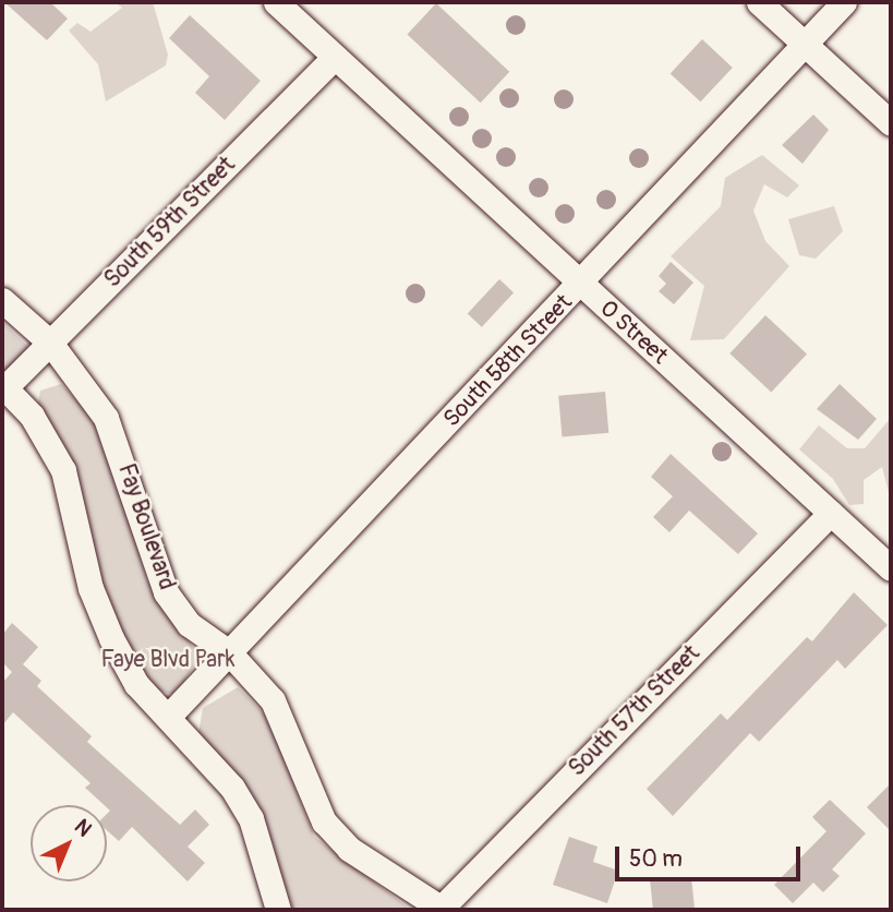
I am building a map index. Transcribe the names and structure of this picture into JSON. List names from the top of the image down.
{
  "streets": {
    "street": [
      "South 59th Street",
      "O Street",
      "South 58th Street",
      "Fay Boulevard",
      "South 57th Street"
    ]
  },
  "crossings": [
    ["South 59th Street", "O Street"],
    ["South 59th Street", "Fay Boulevard"],
    ["O Street", "South 58th Street"],
    ["O Street", "South 57th Street"],
    ["South 58th Street", "Fay Boulevard"],
    ["Fay Boulevard", "South 57th Street"]
  ],
  "parks": ["Faye Blvd Park"],
  "scale_bar": "50 m",
  "north": "top right"
}
